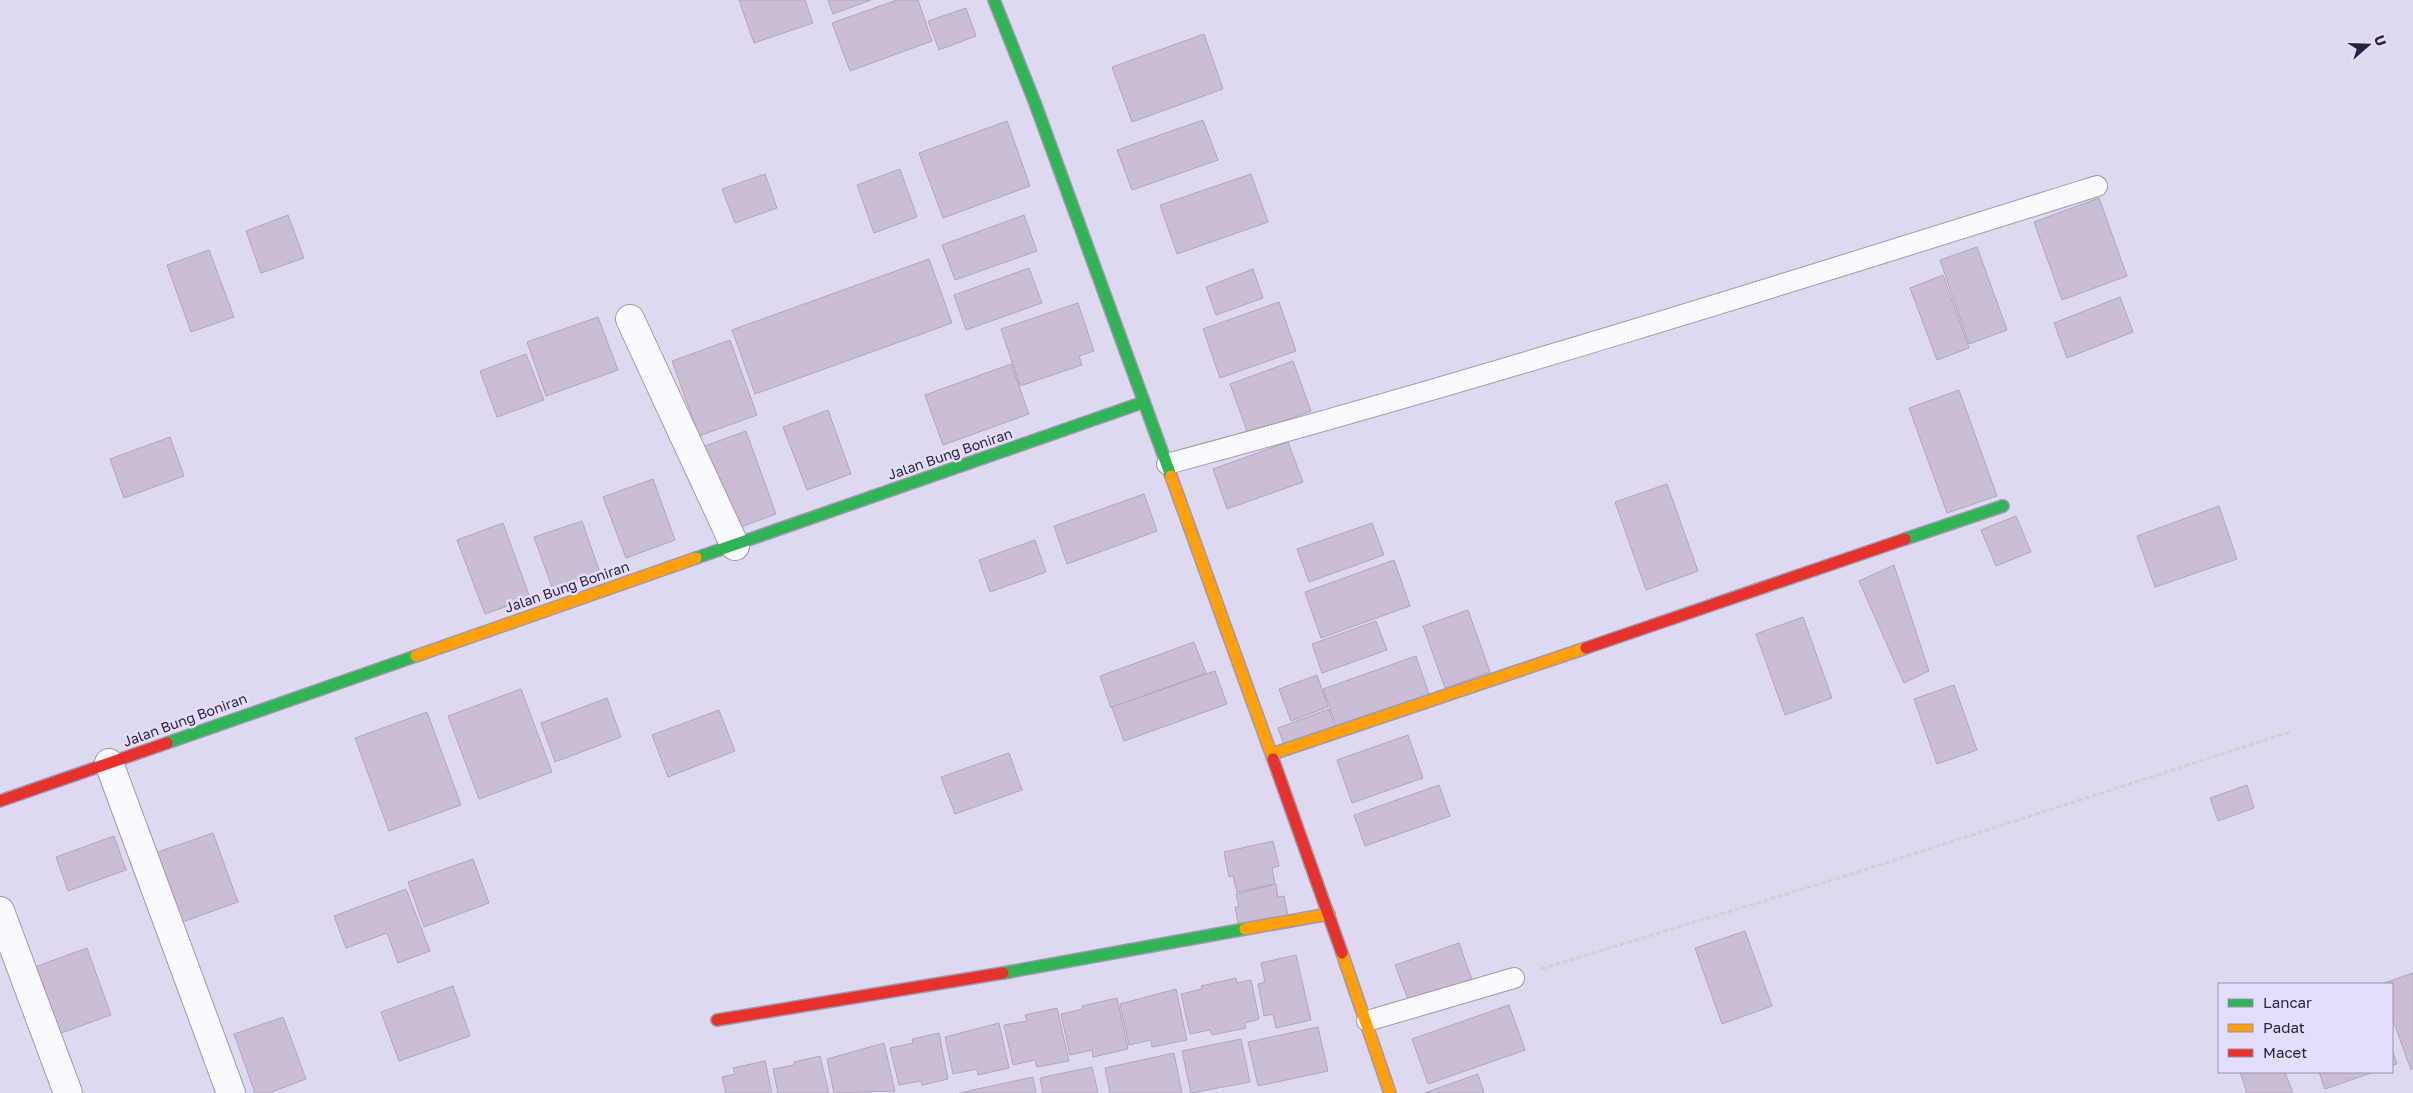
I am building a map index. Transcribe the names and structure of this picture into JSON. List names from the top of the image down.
{
  "streets": {
    "street": ["Jalan Bung Boniran"]
  },
  "legend": ["Lancar", "Padat", "Macet"],
  "north": "right"
}
